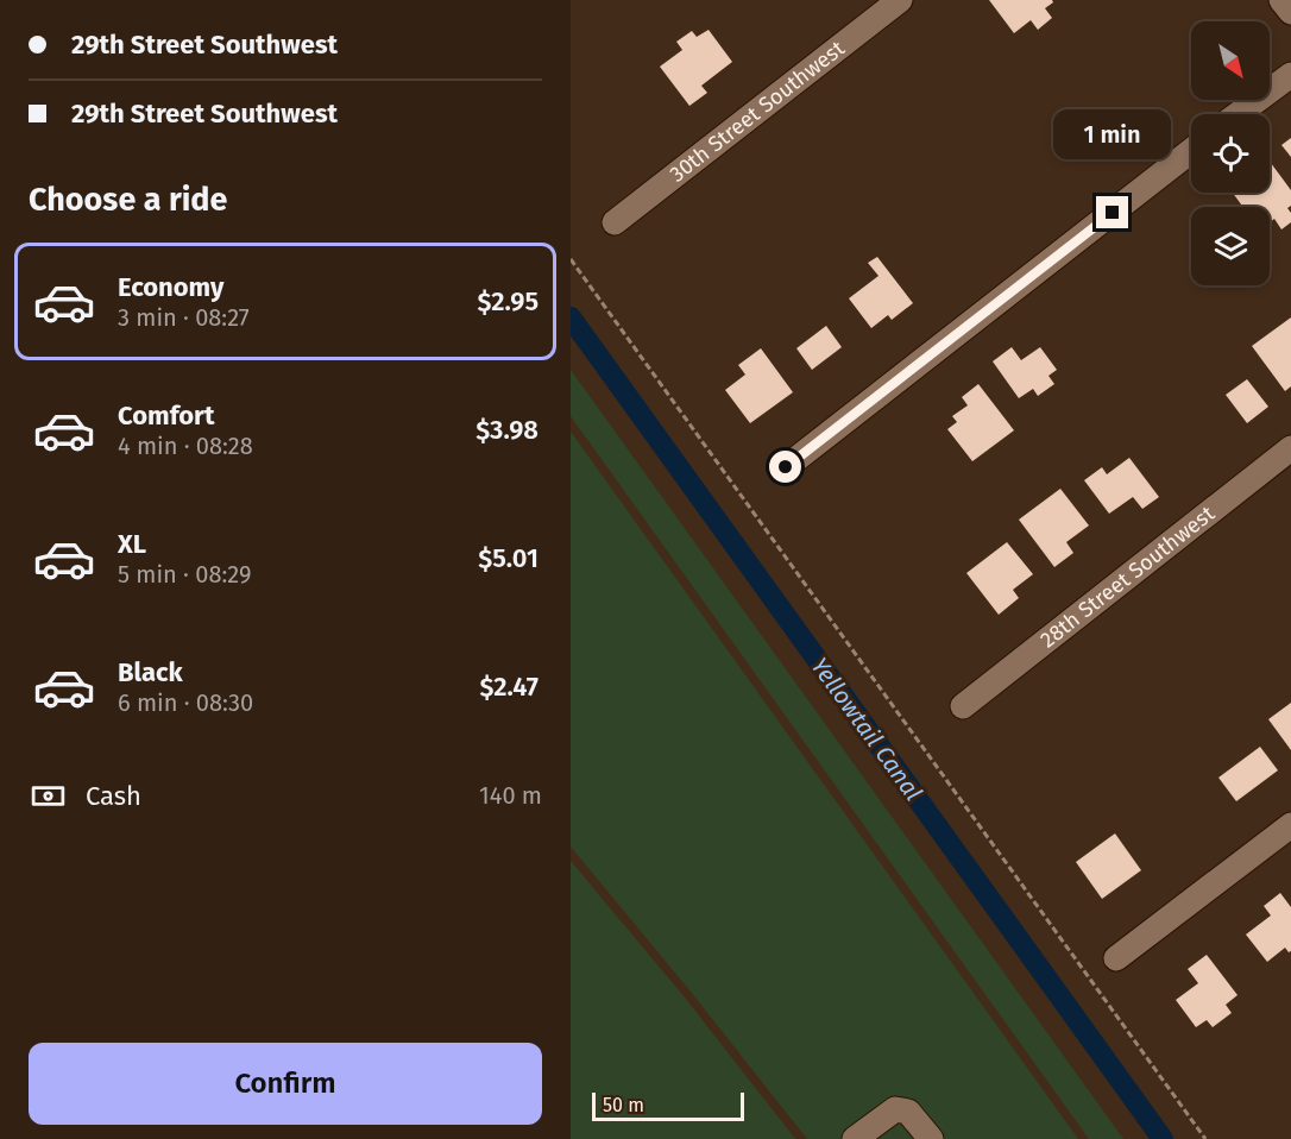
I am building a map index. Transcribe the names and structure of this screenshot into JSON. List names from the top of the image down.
{
  "streets": {
    "street": ["30th Street Southwest", "28th Street Southwest"]
  },
  "water": ["Yellowtail Canal"],
  "scale_bar": "50 m",
  "north": "bottom right",
  "page": {
    "banner": ["29th Street Southwest", "29th Street Southwest"],
    "bubble": "1 min",
    "heading": "Choose a ride",
    "list": [
      {
        "name": "Economy",
        "note": "3 min · 08:27",
        "value": "$2.95"
      },
      {
        "name": "Comfort",
        "note": "4 min · 08:28",
        "value": "$3.98"
      },
      {
        "name": "XL",
        "note": "5 min · 08:29",
        "value": "$5.01"
      },
      {
        "name": "Black",
        "note": "6 min · 08:30",
        "value": "$2.47"
      }
    ],
    "pay": ["Cash", "140 m"],
    "buttons": "Confirm",
    "scale": "50 m"
  }
}
